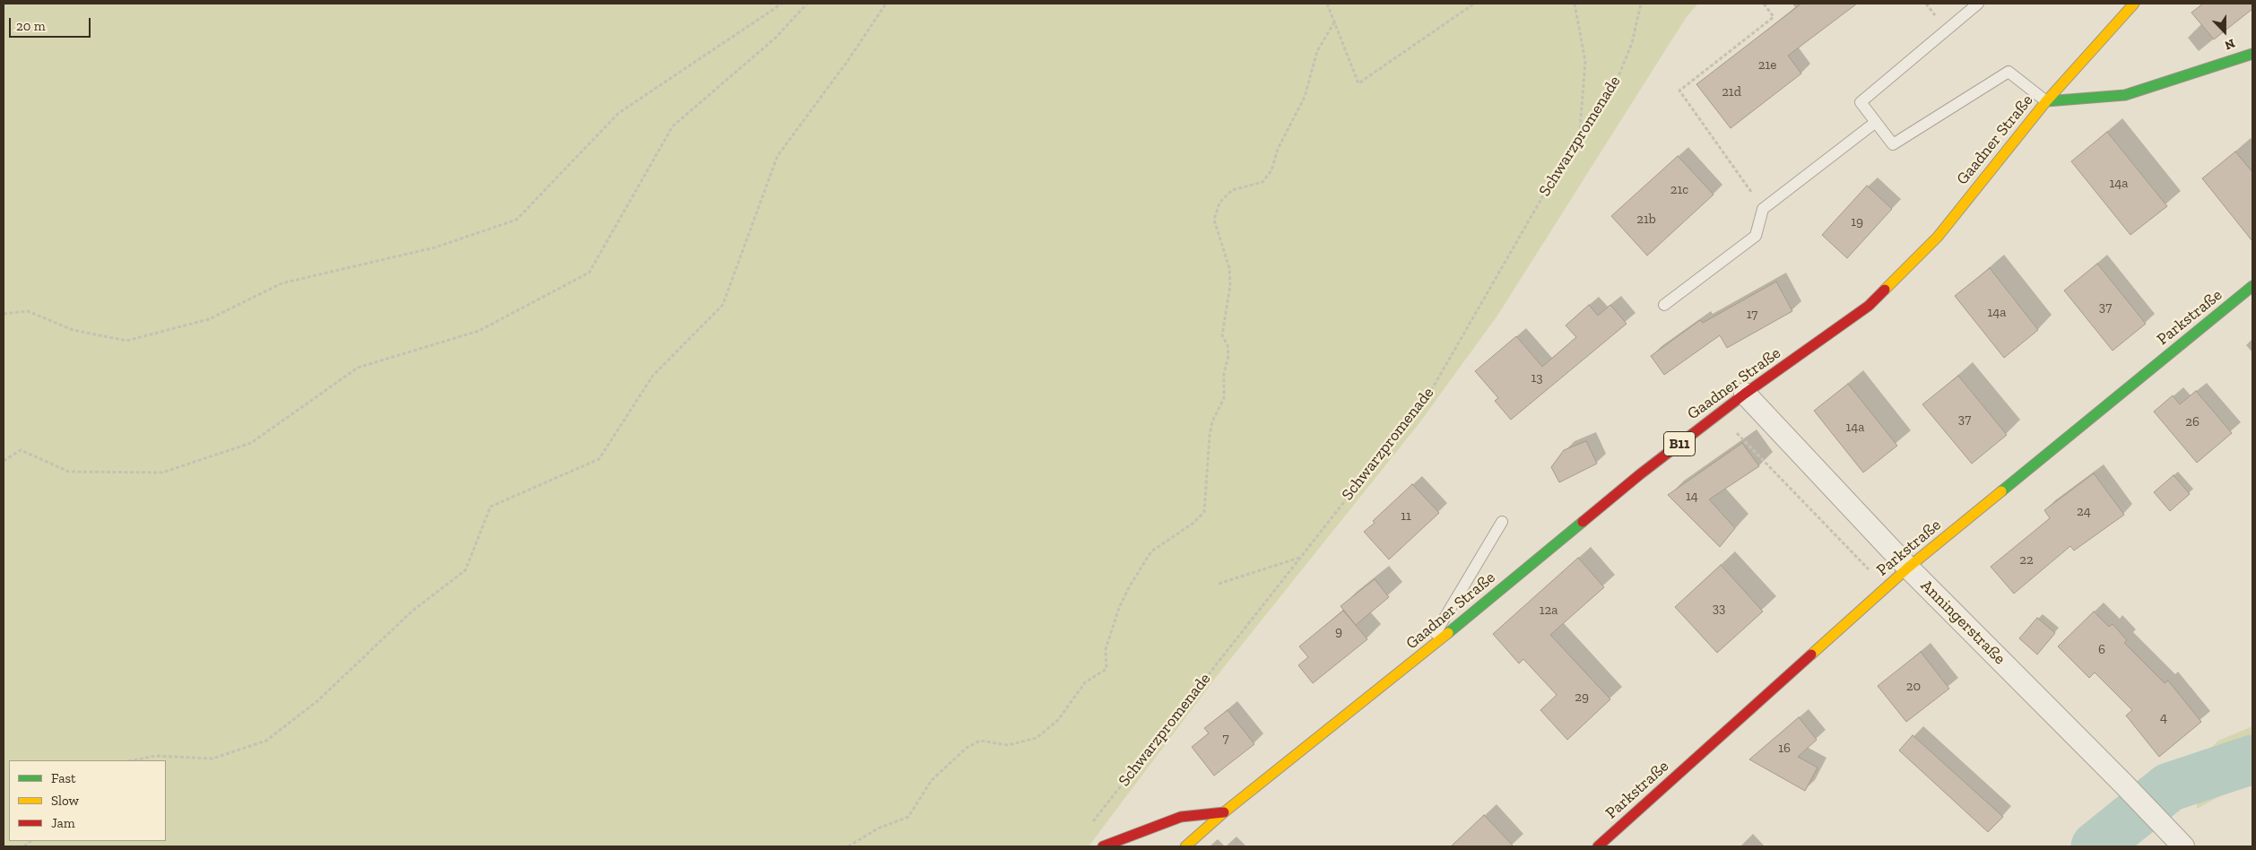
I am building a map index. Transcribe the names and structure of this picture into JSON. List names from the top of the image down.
{
  "streets": {
    "main road": ["Gaadner Straße", "Parkstraße", "B11"],
    "street": ["Anningerstraße"],
    "path": ["Schwarzpromenade"]
  },
  "crossings": [
    ["Gaadner Straße", "Anningerstraße"],
    ["Parkstraße", "Anningerstraße"]
  ],
  "house_numbers": [
    "21e",
    "21d",
    "14a",
    "21c",
    "21b",
    "19",
    "37",
    "14a",
    "17",
    "13",
    "37",
    "26",
    "14a",
    "14",
    "24",
    "11",
    "22",
    "33",
    "12a",
    "9",
    "6",
    "20",
    "29",
    "4",
    "7",
    "16"
  ],
  "legend": ["Fast", "Slow", "Jam"],
  "scale_bar": "20 m",
  "north": "bottom"
}
